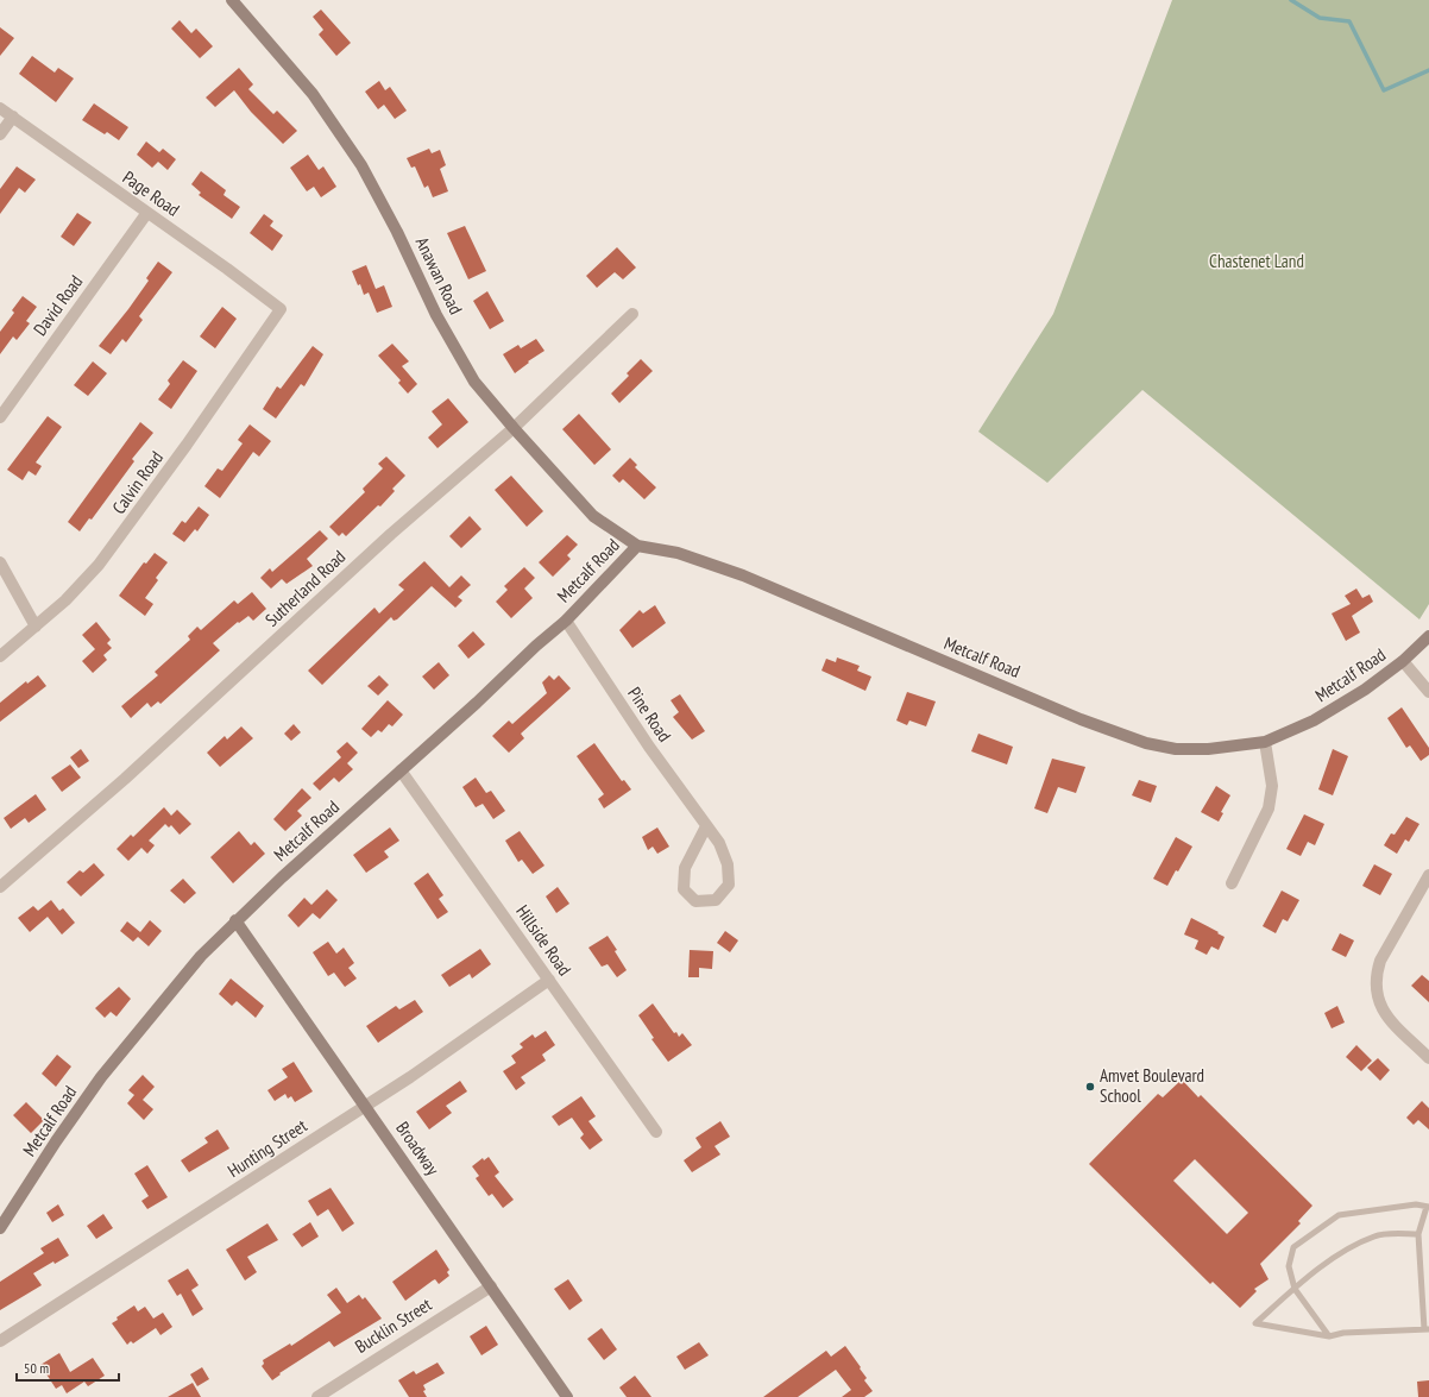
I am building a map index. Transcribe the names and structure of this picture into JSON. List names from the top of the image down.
{
  "streets": {
    "street": [
      "Page Road",
      "Anawan Road",
      "David Road",
      "Calvin Road",
      "Metcalf Road",
      "Sutherland Road",
      "Pine Road",
      "Hillside Road",
      "Hunting Street",
      "Broadway",
      "Bucklin Street"
    ]
  },
  "crossings": [
    ["Page Road", "David Road"],
    ["Page Road", "Calvin Road"],
    ["Anawan Road", "Metcalf Road"],
    ["Anawan Road", "Sutherland Road"],
    ["Metcalf Road", "Pine Road"],
    ["Metcalf Road", "Hillside Road"],
    ["Metcalf Road", "Broadway"],
    ["Hillside Road", "Hunting Street"],
    ["Hunting Street", "Broadway"],
    ["Broadway", "Bucklin Street"]
  ],
  "parks": ["Chastenet Land"],
  "places": ["Amvet Boulevard School"],
  "scale_bar": "50 m"
}
